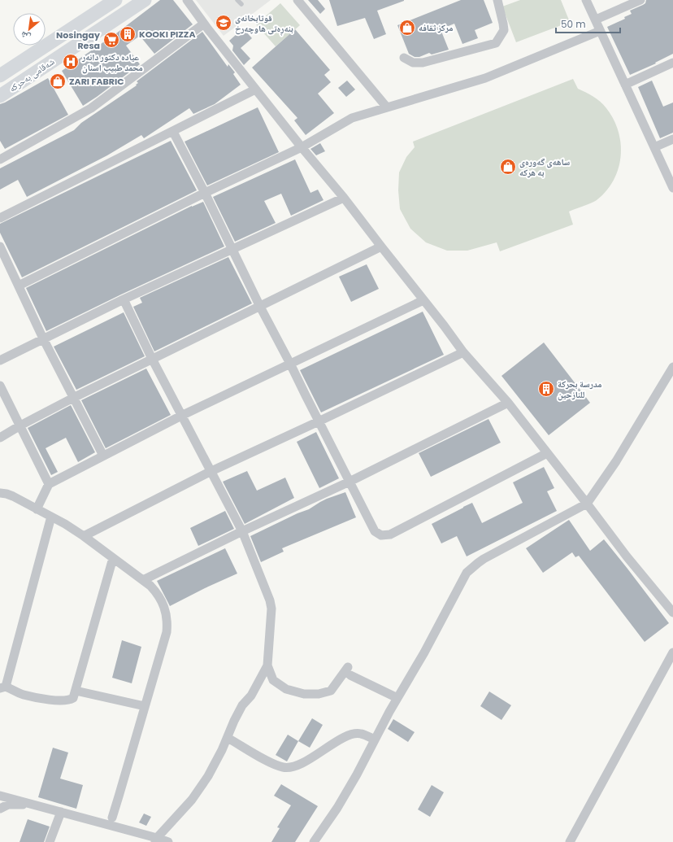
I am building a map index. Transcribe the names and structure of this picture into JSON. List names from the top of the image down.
{
  "streets": {
    "main road": ["شەقامی بەحرکە"]
  },
  "places": {
    "school or university": ["قوتابخانەی بنەڕەتی هاوچەرخ"],
    "shop": ["مرکز ثقافە", "ZARI FABRIC", "ساهه‌ی گه‌وره‌ی به هركه‌"],
    "building": ["KOOKI PIZZA", "مدرسة بحركة للنازحين"],
    "supermarket": ["Nosingay Resa"],
    "hospital": ["عياده دكتور دانەر محمد طبيب اسنان"]
  },
  "scale_bar": "50 m",
  "north": "bottom left"
}
